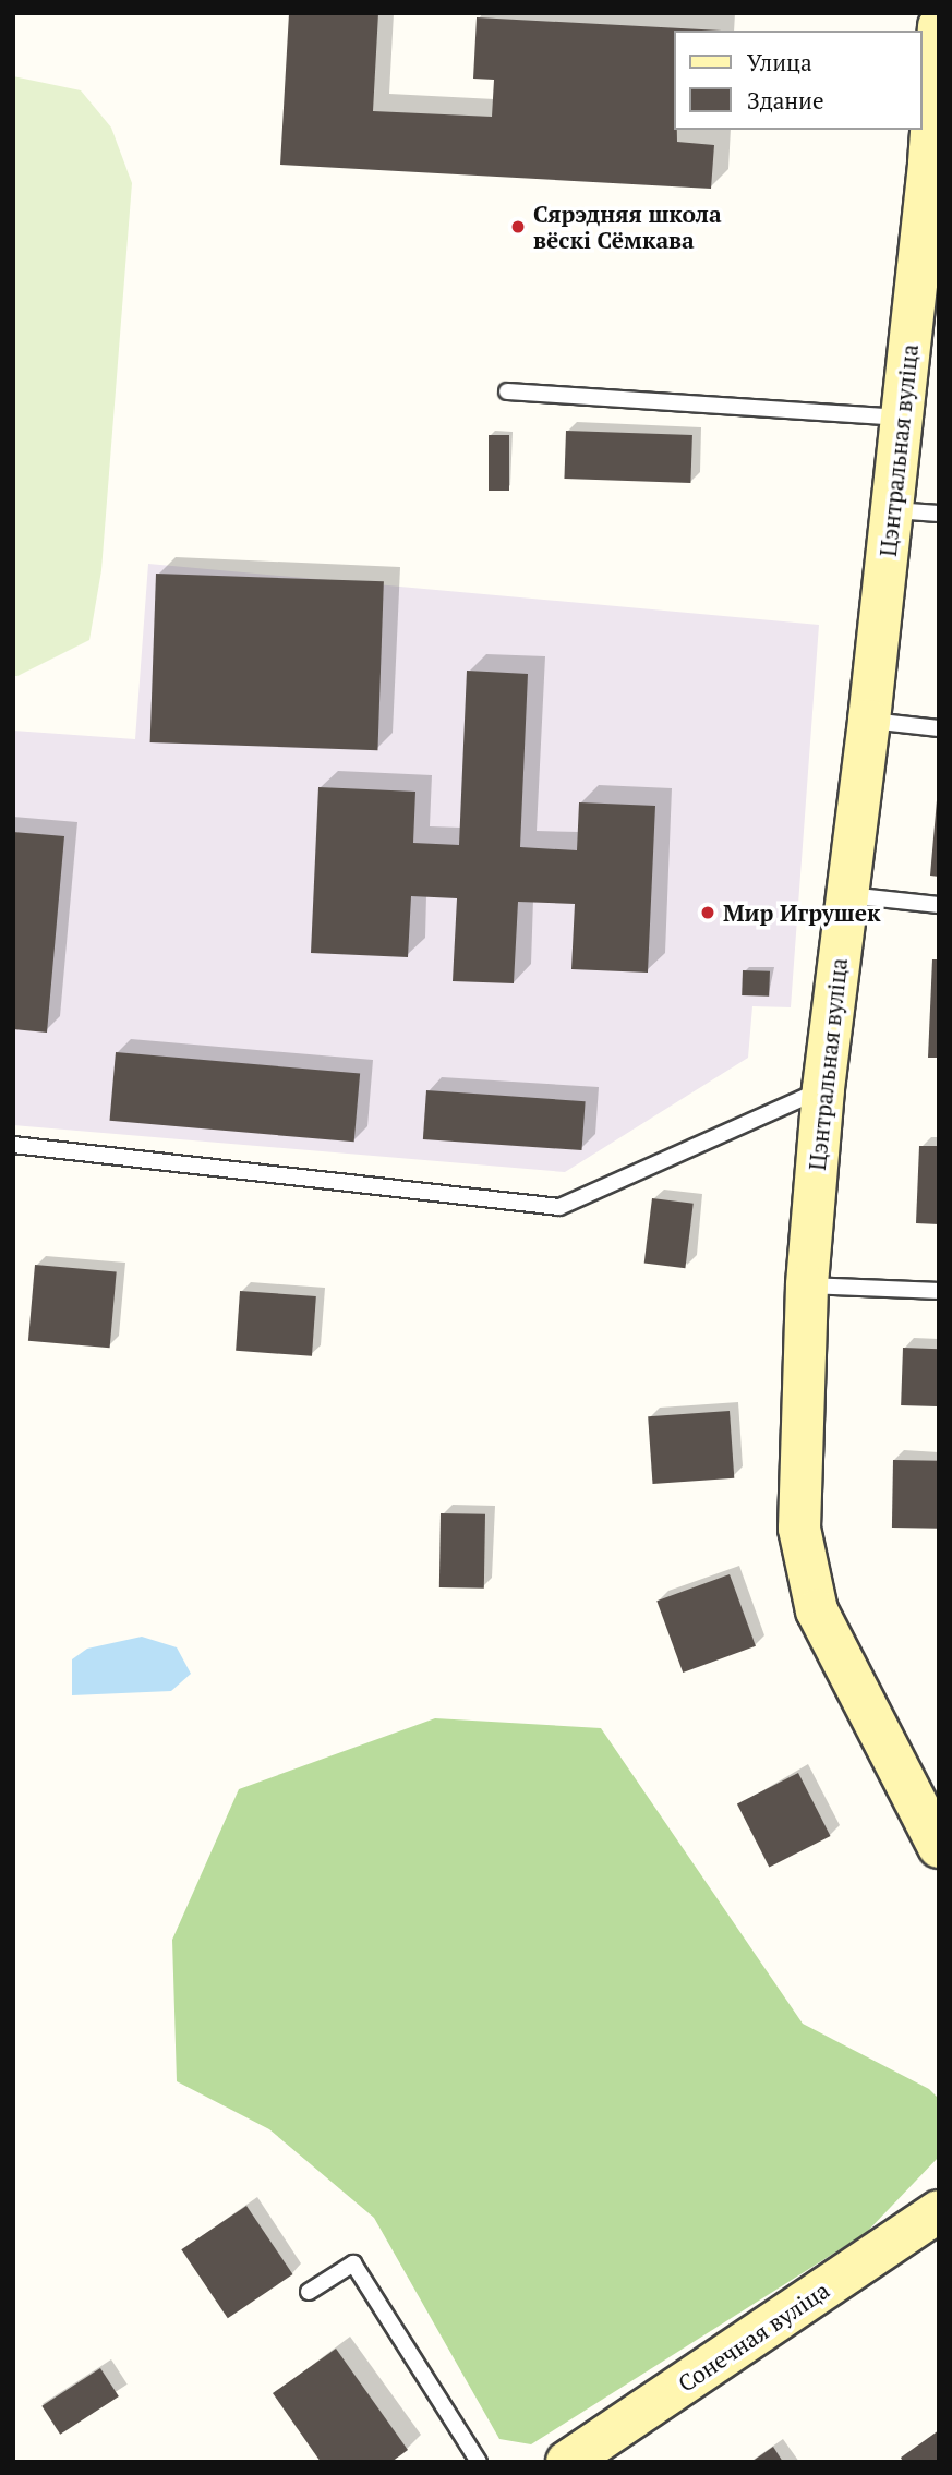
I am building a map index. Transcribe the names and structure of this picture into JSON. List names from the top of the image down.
{
  "streets": {
    "street": ["Цэнтральная вуліца", "Сонечная вуліца"]
  },
  "places": ["Сярэдняя школа вёскі Сёмкава", "Мир Игрушек"],
  "legend": ["Улица", "Здание"]
}
